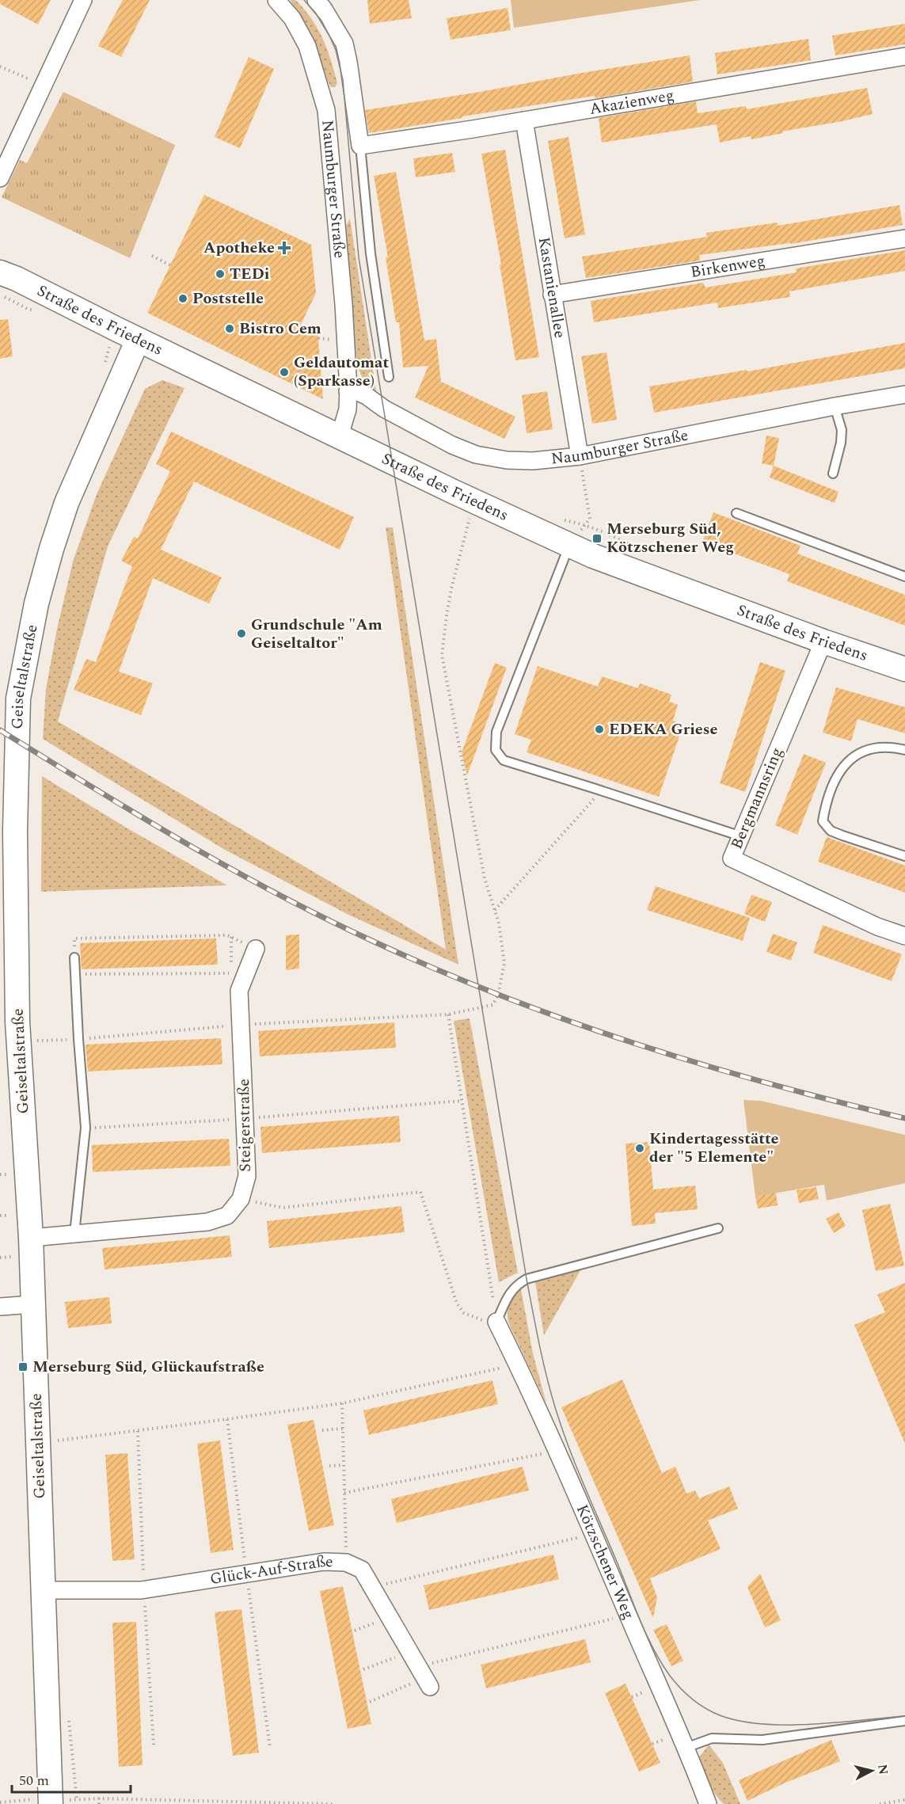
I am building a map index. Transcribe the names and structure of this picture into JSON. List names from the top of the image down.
{
  "streets": {
    "street": [
      "Akazienweg",
      "Naumburger Straße",
      "Birkenweg",
      "Kastanienallee",
      "Straße des Friedens",
      "Geiseltalstraße",
      "Bergmannsring",
      "Steigerstraße",
      "Kötzschener Weg",
      "Glück-Auf-Straße"
    ]
  },
  "crossings": [
    ["Akazienweg", "Naumburger Straße"],
    ["Akazienweg", "Kastanienallee"],
    ["Naumburger Straße", "Kastanienallee"],
    ["Naumburger Straße", "Straße des Friedens"],
    ["Birkenweg", "Kastanienallee"],
    ["Straße des Friedens", "Geiseltalstraße"],
    ["Straße des Friedens", "Bergmannsring"],
    ["Geiseltalstraße", "Steigerstraße"],
    ["Geiseltalstraße", "Glück-Auf-Straße"]
  ],
  "places": {
    "health": ["Apotheke"],
    "other": [
      "TEDi",
      "Poststelle",
      "Bistro Cem",
      "Geldautomat (Sparkasse)",
      "Grundschule \"Am Geiseltaltor\"",
      "EDEKA Griese",
      "Kindertagesstätte der \"5 Elemente\""
    ],
    "transit": ["Merseburg Süd, Kötzschener Weg", "Merseburg Süd, Glückaufstraße"]
  },
  "scale_bar": "50 m",
  "north": "right"
}
